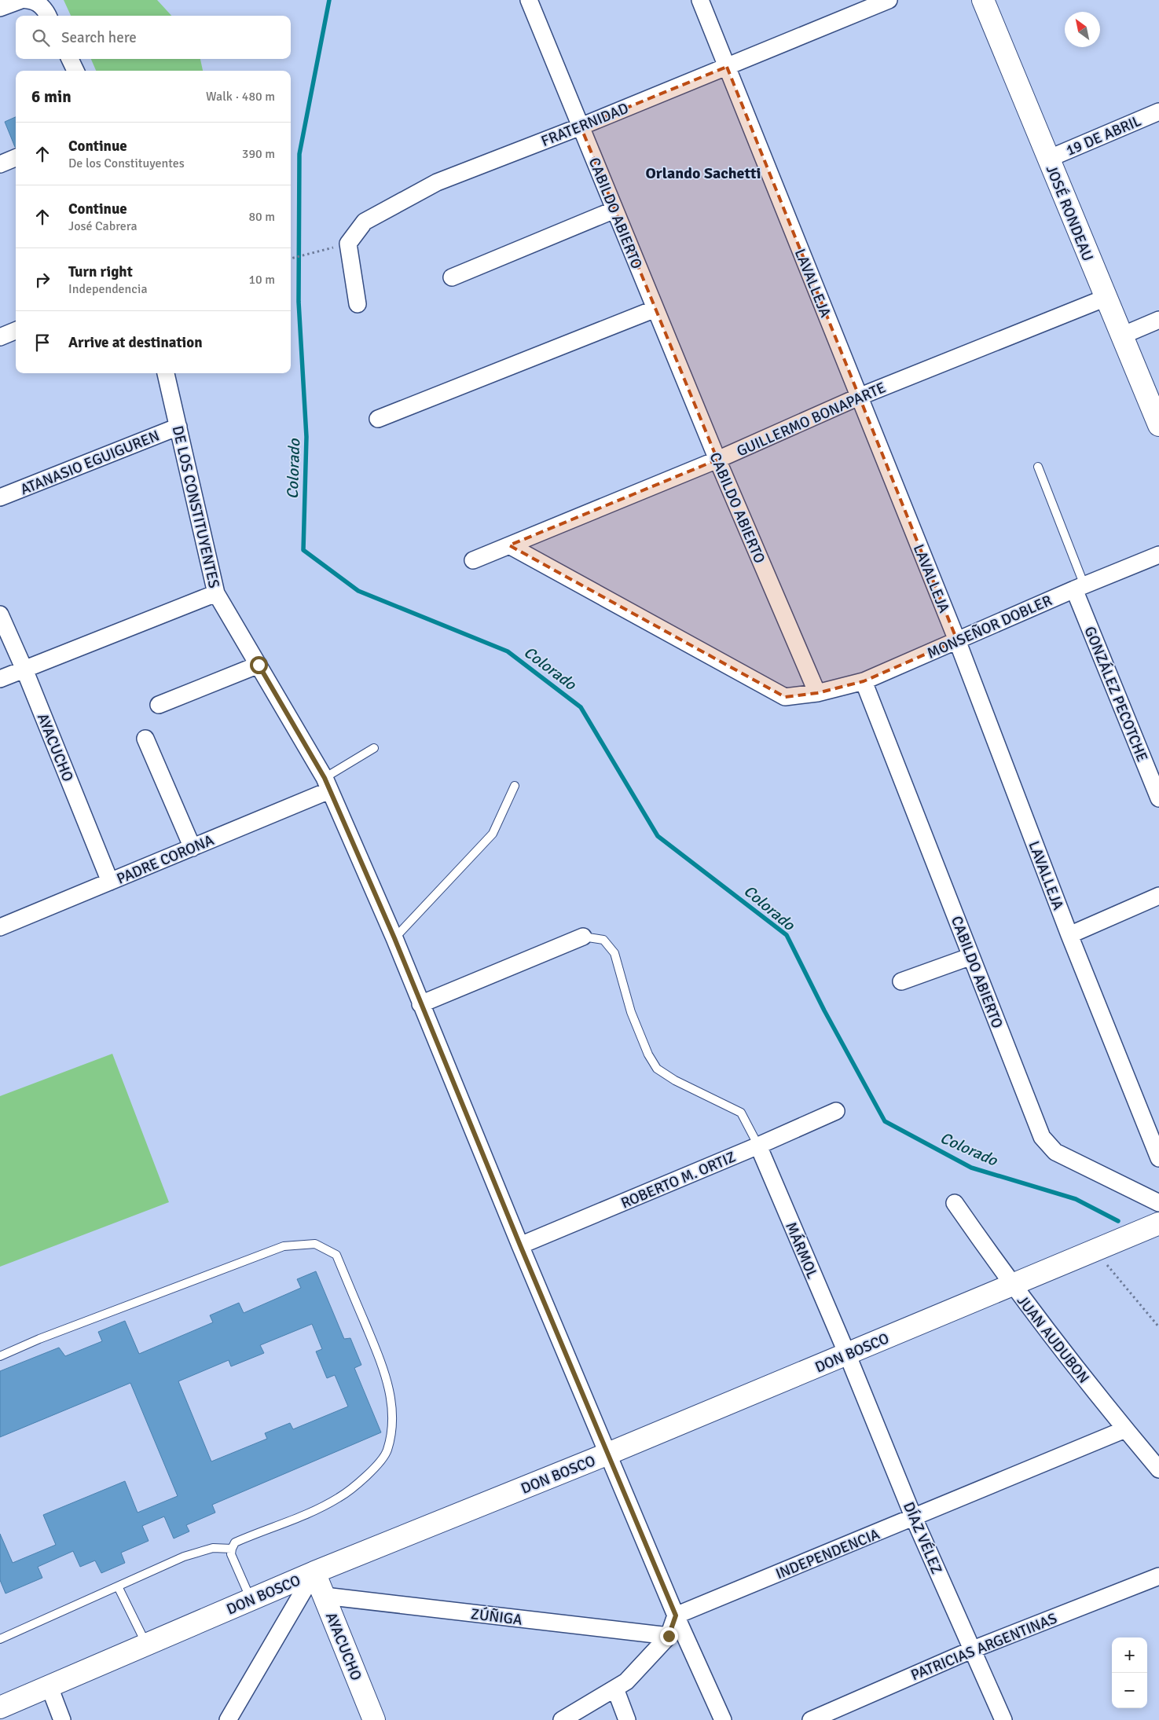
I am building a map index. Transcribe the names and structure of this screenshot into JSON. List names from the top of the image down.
{
  "streets": {
    "main road": ["JOSÉ RONDEAU", "AYACUCHO", "DON BOSCO"],
    "street": [
      "FRATERNIDAD",
      "19 DE ABRIL",
      "CABILDO ABIERTO",
      "LAVALLEJA",
      "GUILLERMO BONAPARTE",
      "ATANASIO EGUIGUREN",
      "DE LOS CONSTITUYENTES",
      "MONSEÑOR DOBLER",
      "GONZÁLEZ PECOTCHE",
      "PADRE CORONA",
      "ROBERTO M. ORTIZ",
      "MÁRMOL",
      "JUAN AUDUBON",
      "DÍAZ VÉLEZ",
      "INDEPENDENCIA",
      "ZÚÑIGA",
      "PATRICIAS ARGENTINAS"
    ]
  },
  "crossings": [
    ["FRATERNIDAD", "CABILDO ABIERTO"],
    ["FRATERNIDAD", "LAVALLEJA"],
    ["19 DE ABRIL", "JOSÉ RONDEAU"],
    ["CABILDO ABIERTO", "GUILLERMO BONAPARTE"],
    ["CABILDO ABIERTO", "MONSEÑOR DOBLER"],
    ["JOSÉ RONDEAU", "GUILLERMO BONAPARTE"],
    ["LAVALLEJA", "GUILLERMO BONAPARTE"],
    ["LAVALLEJA", "MONSEÑOR DOBLER"],
    ["ATANASIO EGUIGUREN", "DE LOS CONSTITUYENTES"],
    ["DE LOS CONSTITUYENTES", "PADRE CORONA"],
    ["DE LOS CONSTITUYENTES", "ROBERTO M. ORTIZ"],
    ["DE LOS CONSTITUYENTES", "DON BOSCO"],
    ["DE LOS CONSTITUYENTES", "INDEPENDENCIA"],
    ["MONSEÑOR DOBLER", "GONZÁLEZ PECOTCHE"],
    ["AYACUCHO", "PADRE CORONA"],
    ["AYACUCHO", "DON BOSCO"],
    ["AYACUCHO", "ZÚÑIGA"],
    ["ROBERTO M. ORTIZ", "MÁRMOL"],
    ["MÁRMOL", "DON BOSCO"],
    ["MÁRMOL", "DÍAZ VÉLEZ"],
    ["JUAN AUDUBON", "DON BOSCO"],
    ["JUAN AUDUBON", "INDEPENDENCIA"],
    ["DON BOSCO", "DÍAZ VÉLEZ"],
    ["DÍAZ VÉLEZ", "INDEPENDENCIA"],
    ["DÍAZ VÉLEZ", "PATRICIAS ARGENTINAS"]
  ],
  "districts": ["Orlando Sachetti"],
  "water": ["Colorado"],
  "north": "top left",
  "page": {
    "search": "Search here",
    "heading": ["6 min", "Walk · 480 m"],
    "list": [
      ["Continue", "De los Constituyentes", "390 m"],
      ["Continue", "José Cabrera", "80 m"],
      ["Turn right", "Independencia", "10 m"],
      "Arrive at destination"
    ],
    "map_buttons": ["+", "−"]
  }
}
